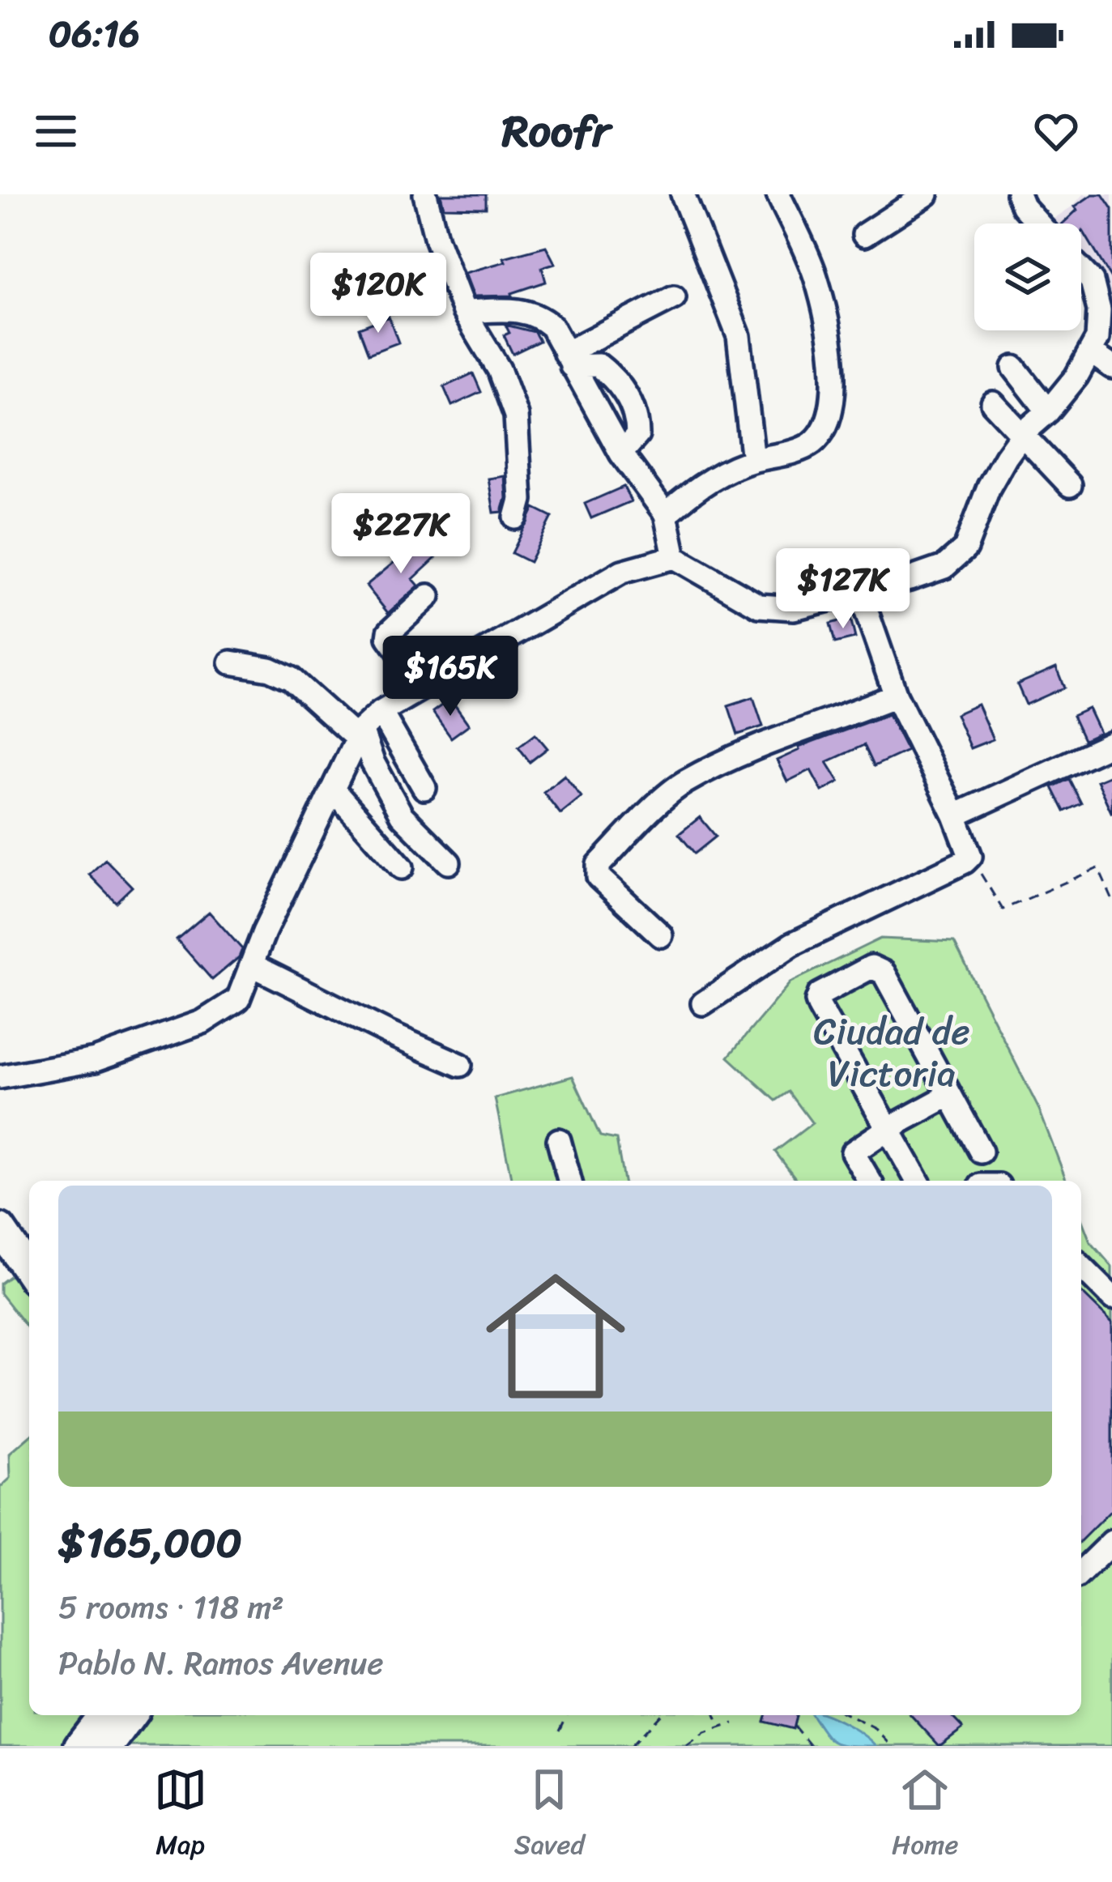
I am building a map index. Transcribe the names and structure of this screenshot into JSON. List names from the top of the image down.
{
  "parks": ["Ciudad de Victoria"],
  "page": {
    "status": "06:16",
    "header": "Roofr",
    "price": [
      "$120K",
      "$227K",
      "$127K",
      "$165K"
    ],
    "list": [
      {
        "name": "$165,000",
        "note": "5 rooms · 118 m² · Pablo N. Ramos Avenue"
      }
    ],
    "tabs": ["Map", "Saved", "Home"]
  }
}
